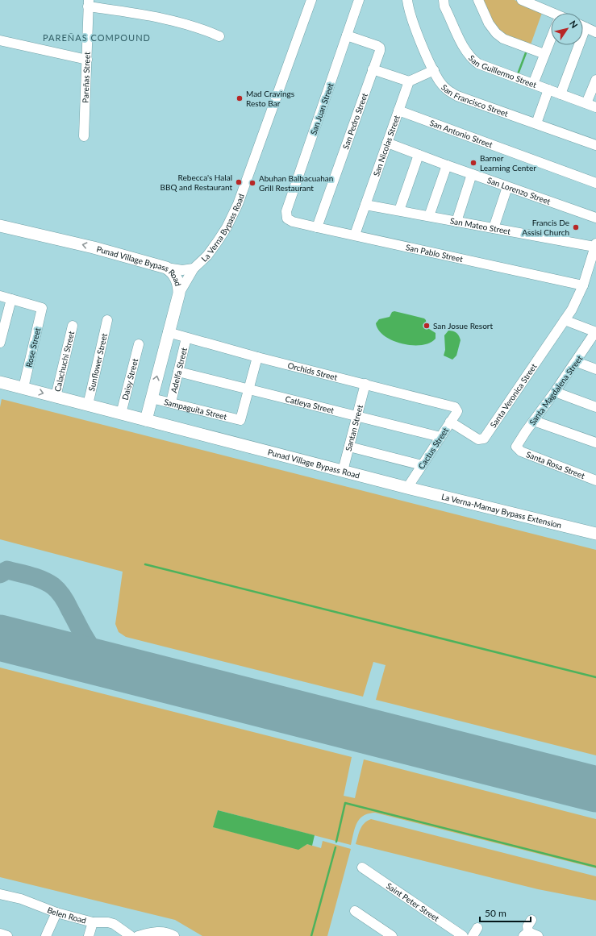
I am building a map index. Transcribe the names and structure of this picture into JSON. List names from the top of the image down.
{
  "streets": {
    "main road": ["Punad Village Bypass Road", "La Verna-Mamay Bypass Extension"],
    "street": [
      "San Guillermo Street",
      "Pareñas Street",
      "San Francisco Street",
      "San Juan Street",
      "San Pedro Street",
      "San Antonio Street",
      "San Nicolas Street",
      "San Lorenzo Street",
      "San Mateo Street",
      "La Verna Bypass Road",
      "San Pablo Street",
      "Rose Street",
      "Calachuchi Street",
      "Sunflower Street",
      "Adelfa Street",
      "Orchids Street",
      "Daisy Street",
      "Santa Magdalena Street",
      "Santa Veronica Street",
      "Catleya Street",
      "Sampaguita Street",
      "Santan Street",
      "Cactus Street",
      "Santa Rosa Street",
      "Saint Peter Street",
      "Belen Road"
    ]
  },
  "crossings": [
    ["San Juan Street", "San Pedro Street"],
    ["San Juan Street", "San Pablo Street"],
    ["San Pedro Street", "San Pablo Street"],
    ["San Antonio Street", "San Nicolas Street"],
    ["San Nicolas Street", "San Lorenzo Street"],
    ["San Nicolas Street", "San Mateo Street"],
    ["San Nicolas Street", "San Pablo Street"],
    ["San Mateo Street", "Santa Veronica Street"],
    ["La Verna Bypass Road", "Punad Village Bypass Road"],
    ["San Pablo Street", "Santa Veronica Street"],
    ["Punad Village Bypass Road", "Rose Street"],
    ["Punad Village Bypass Road", "Calachuchi Street"],
    ["Punad Village Bypass Road", "Sunflower Street"],
    ["Punad Village Bypass Road", "Orchids Street"],
    ["Punad Village Bypass Road", "Daisy Street"],
    ["Punad Village Bypass Road", "Sampaguita Street"],
    ["Punad Village Bypass Road", "Santan Street"],
    ["Punad Village Bypass Road", "Cactus Street"],
    ["Punad Village Bypass Road", "La Verna-Mamay Bypass Extension"],
    ["Adelfa Street", "Orchids Street"],
    ["Adelfa Street", "Catleya Street"],
    ["Adelfa Street", "Sampaguita Street"],
    ["Orchids Street", "Santan Street"],
    ["Orchids Street", "Cactus Street"],
    ["Santa Magdalena Street", "Santa Rosa Street"],
    ["Santa Veronica Street", "Cactus Street"],
    ["Catleya Street", "Sampaguita Street"],
    ["Catleya Street", "Santan Street"],
    ["Catleya Street", "Cactus Street"],
    ["Cactus Street", "La Verna-Mamay Bypass Extension"]
  ],
  "districts": ["PAREÑAS COMPOUND"],
  "places": [
    "Mad Cravings Resto Bar",
    "Barner Learning Center",
    "Rebecca's Halal BBQ and Restaurant",
    "Abuhan Balbacuahan Grill Restaurant",
    "Francis De Assisi Church",
    "San Josue Resort"
  ],
  "scale_bar": "50 m",
  "north": "top right"
}
